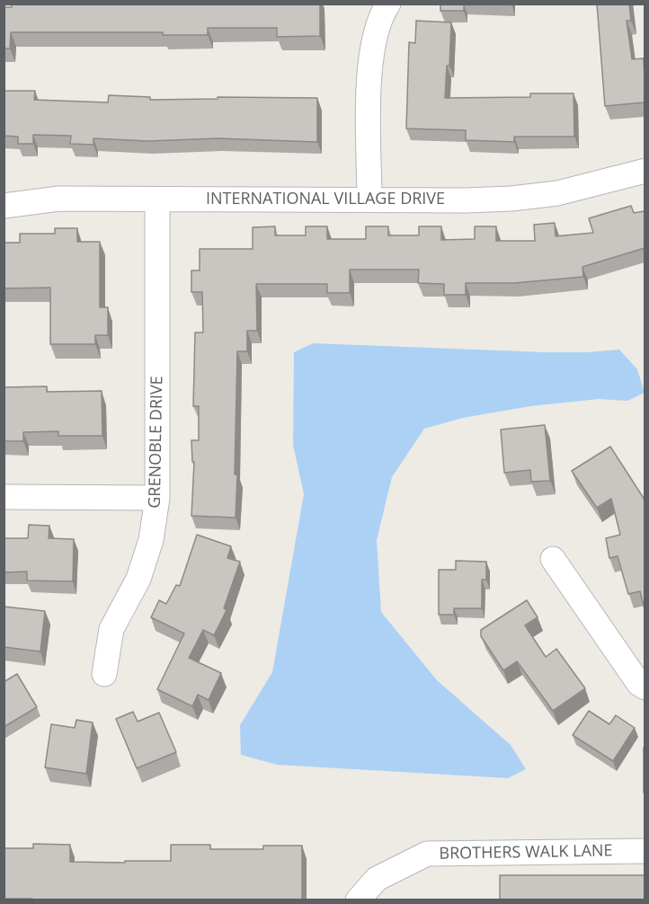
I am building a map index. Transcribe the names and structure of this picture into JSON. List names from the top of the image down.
{
  "streets": {
    "street": ["INTERNATIONAL VILLAGE DRIVE", "GRENOBLE DRIVE", "BROTHERS WALK LANE"]
  },
  "crossings": [
    ["INTERNATIONAL VILLAGE DRIVE", "GRENOBLE DRIVE"]
  ]
}
